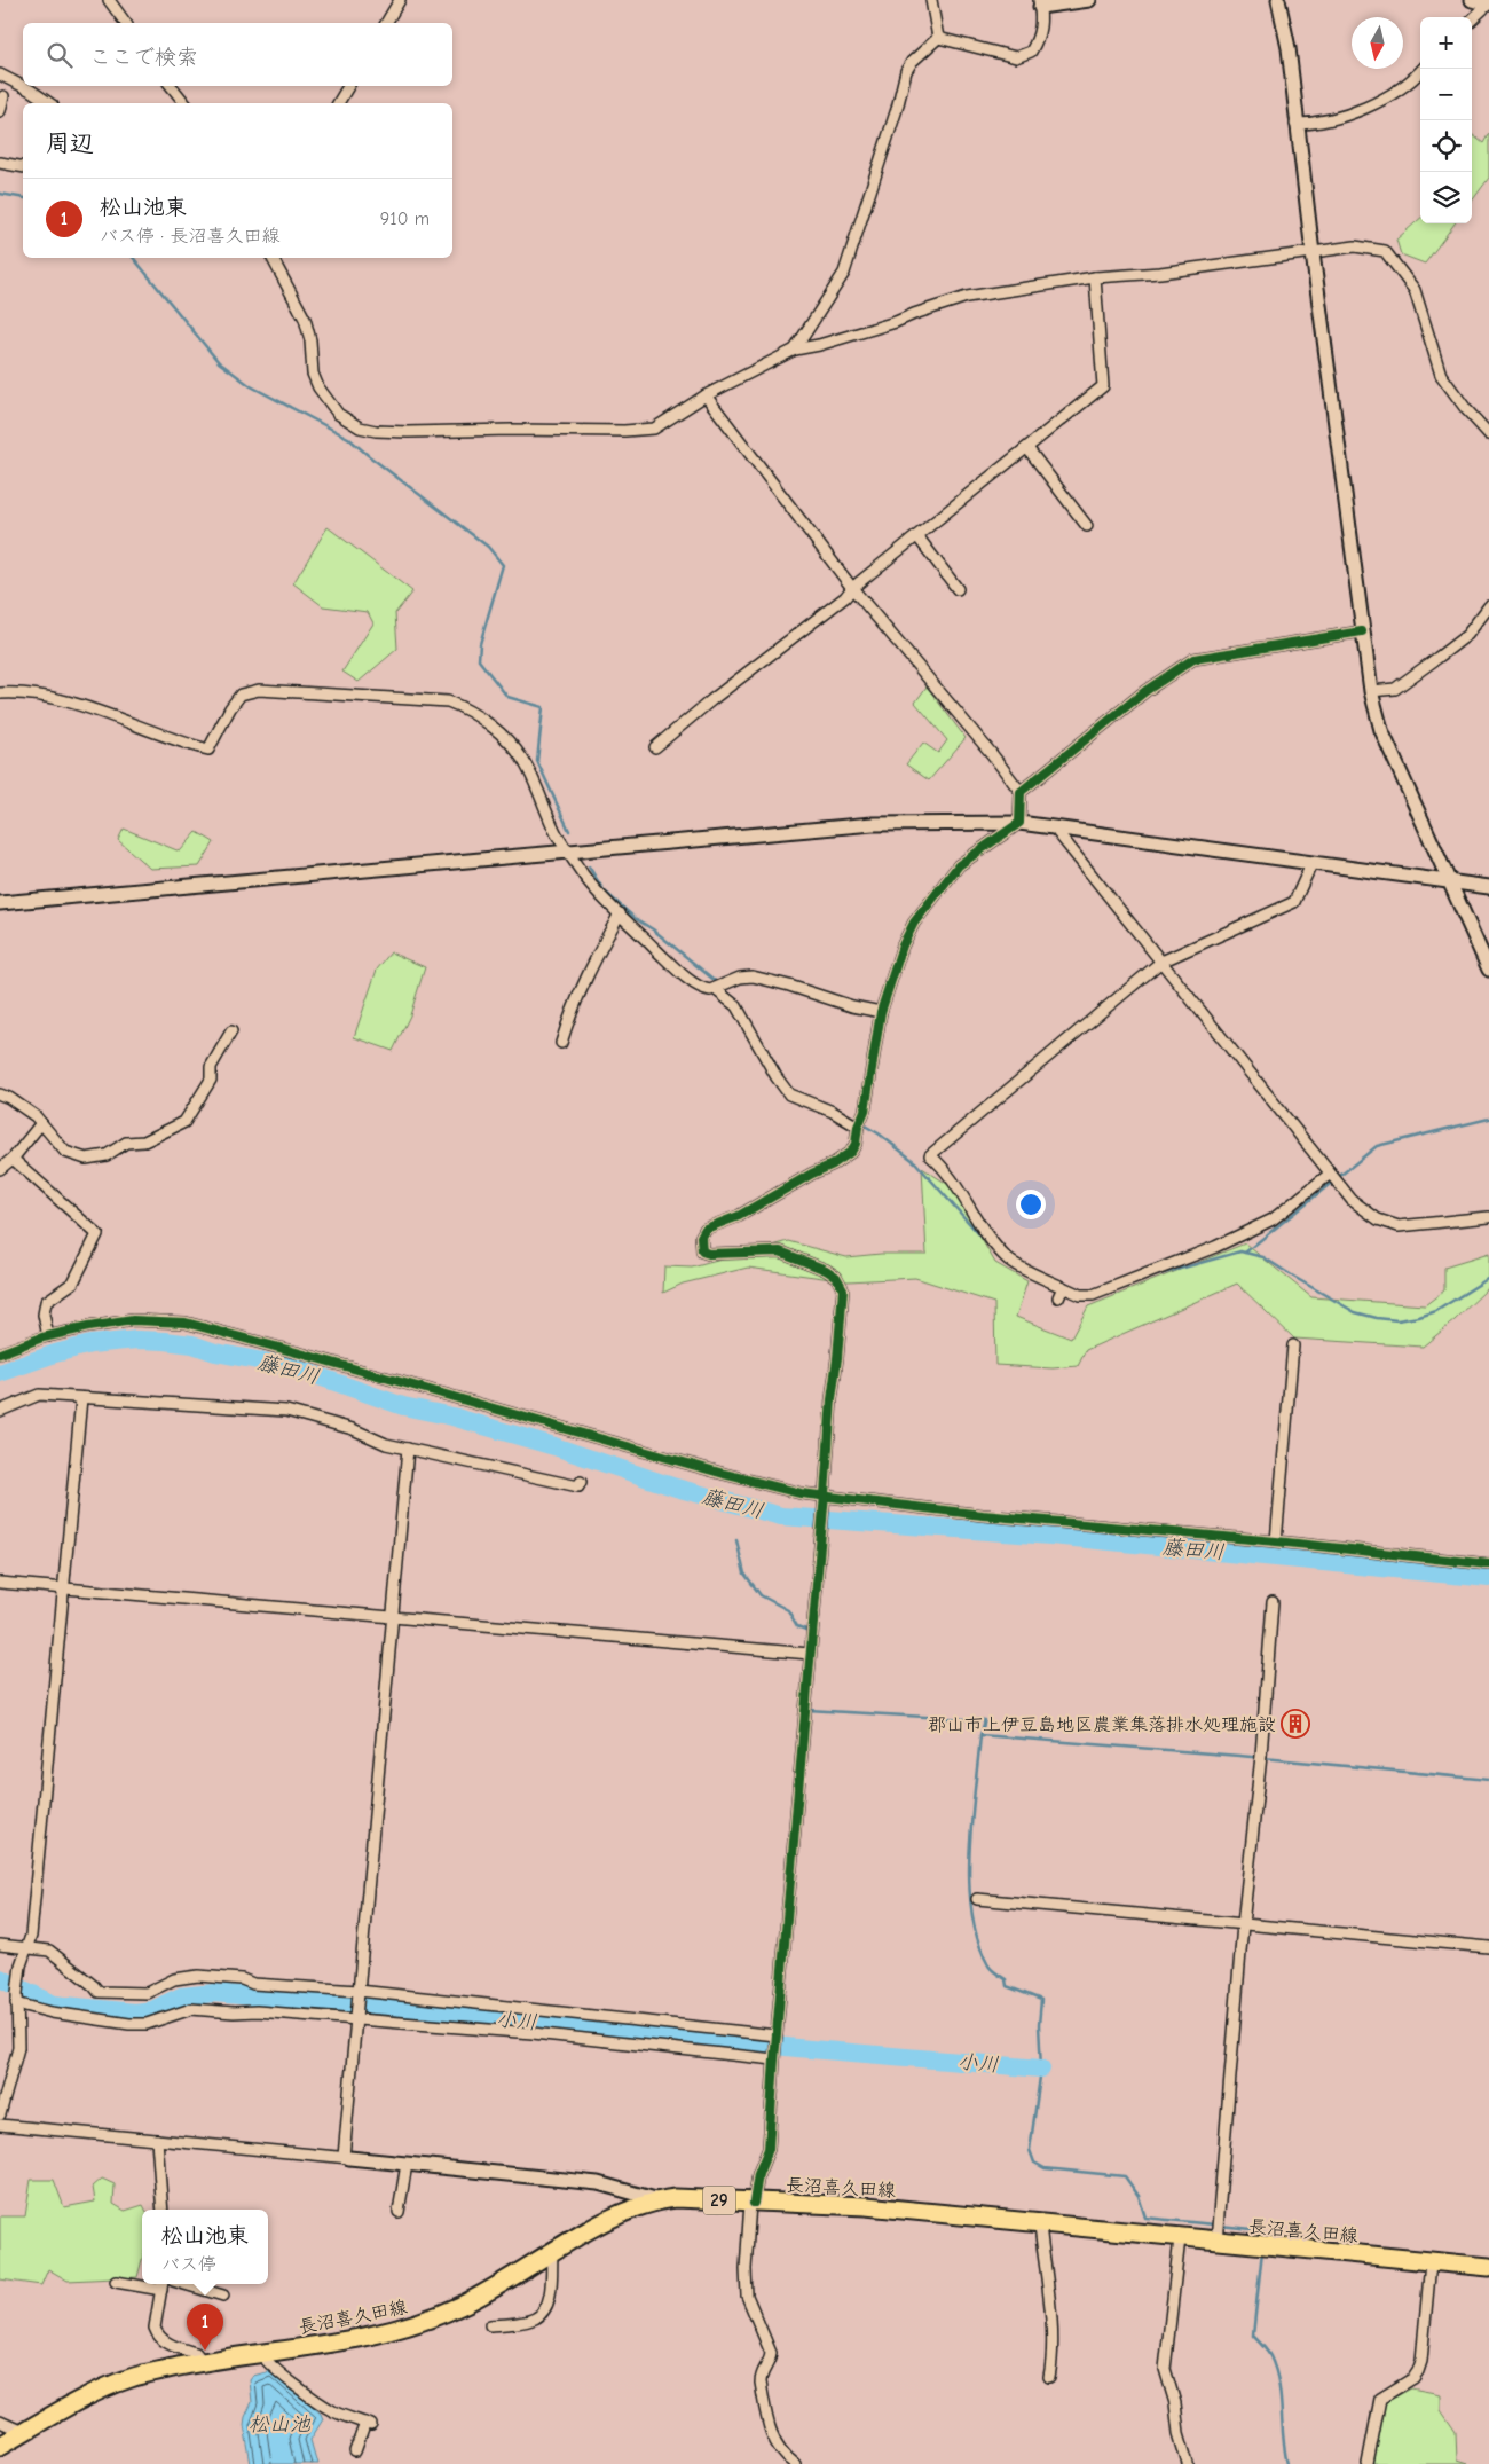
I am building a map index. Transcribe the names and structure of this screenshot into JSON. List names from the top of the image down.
{
  "streets": {
    "main road": ["長沼喜久田線", "29"]
  },
  "water": ["藤田川", "小川", "松山池"],
  "places": {
    "building": ["郡山市上伊豆島地区農業集落排水処理施設"]
  },
  "north": "bottom",
  "page": {
    "map_buttons": ["+", "−"],
    "search": "ここで検索",
    "heading": "周辺",
    "list": [
      {
        "mark": "1",
        "name": "松山池東",
        "note": "バス停 · 長沼喜久田線",
        "value": "910 m"
      }
    ],
    "popup": ["松山池東", "バス停"],
    "pins": "1"
  }
}
